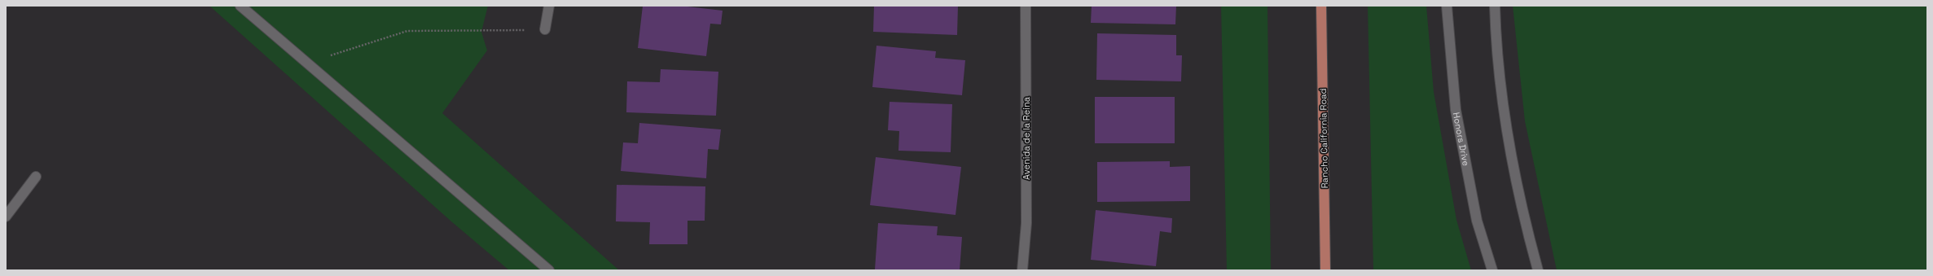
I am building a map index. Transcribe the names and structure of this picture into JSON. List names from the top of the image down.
{
  "streets": {
    "main road": ["Rancho California Road"],
    "street": ["Avenida de la Reina", "Honors Drive"]
  }
}
